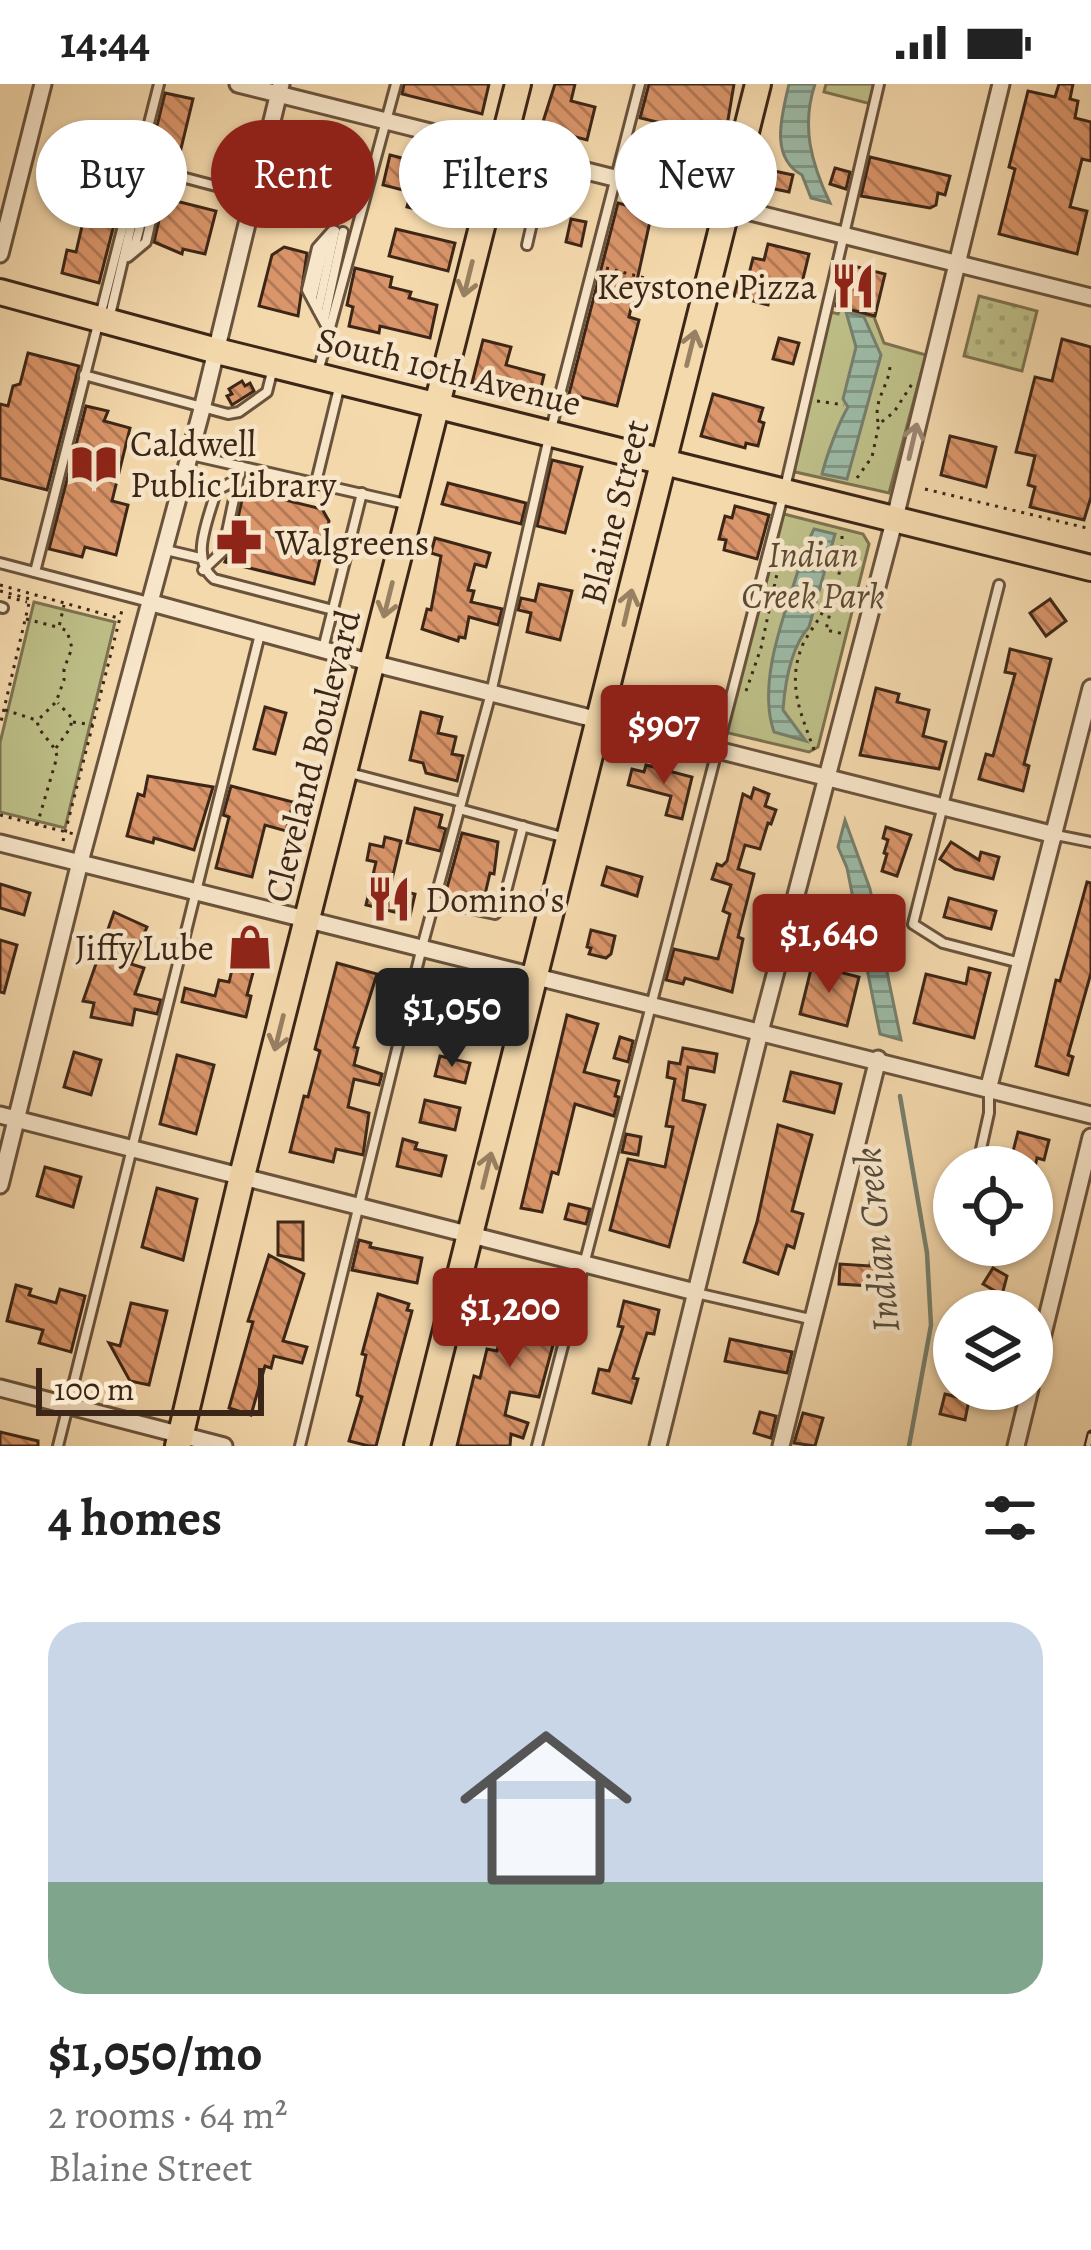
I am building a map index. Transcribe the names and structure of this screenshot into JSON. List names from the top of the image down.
{
  "streets": {
    "main road": ["South 10th Avenue", "Blaine Street", "Cleveland Boulevard"]
  },
  "crossings": [
    ["South 10th Avenue", "Blaine Street"],
    ["South 10th Avenue", "Cleveland Boulevard"]
  ],
  "one_way": ["Blaine Street", "Cleveland Boulevard"],
  "water": ["Indian Creek"],
  "parks": ["Indian Creek Park"],
  "places": {
    "restaurant": ["Keystone Pizza", "Domino's"],
    "library": ["Caldwell Public Library"],
    "pharmacy": ["Walgreens"],
    "shop": ["Jiffy Lube"]
  },
  "scale_bar": "100 m",
  "page": {
    "status": "14:44",
    "chip": [
      "Buy",
      "Rent",
      "Filters",
      "New"
    ],
    "price": [
      "$907",
      "$1,640",
      "$1,050",
      "$1,200"
    ],
    "scale": "100 m",
    "heading": "4 homes",
    "list": [
      {
        "name": "$1,050/mo",
        "note": "2 rooms · 64 m² · Blaine Street"
      }
    ]
  }
}
